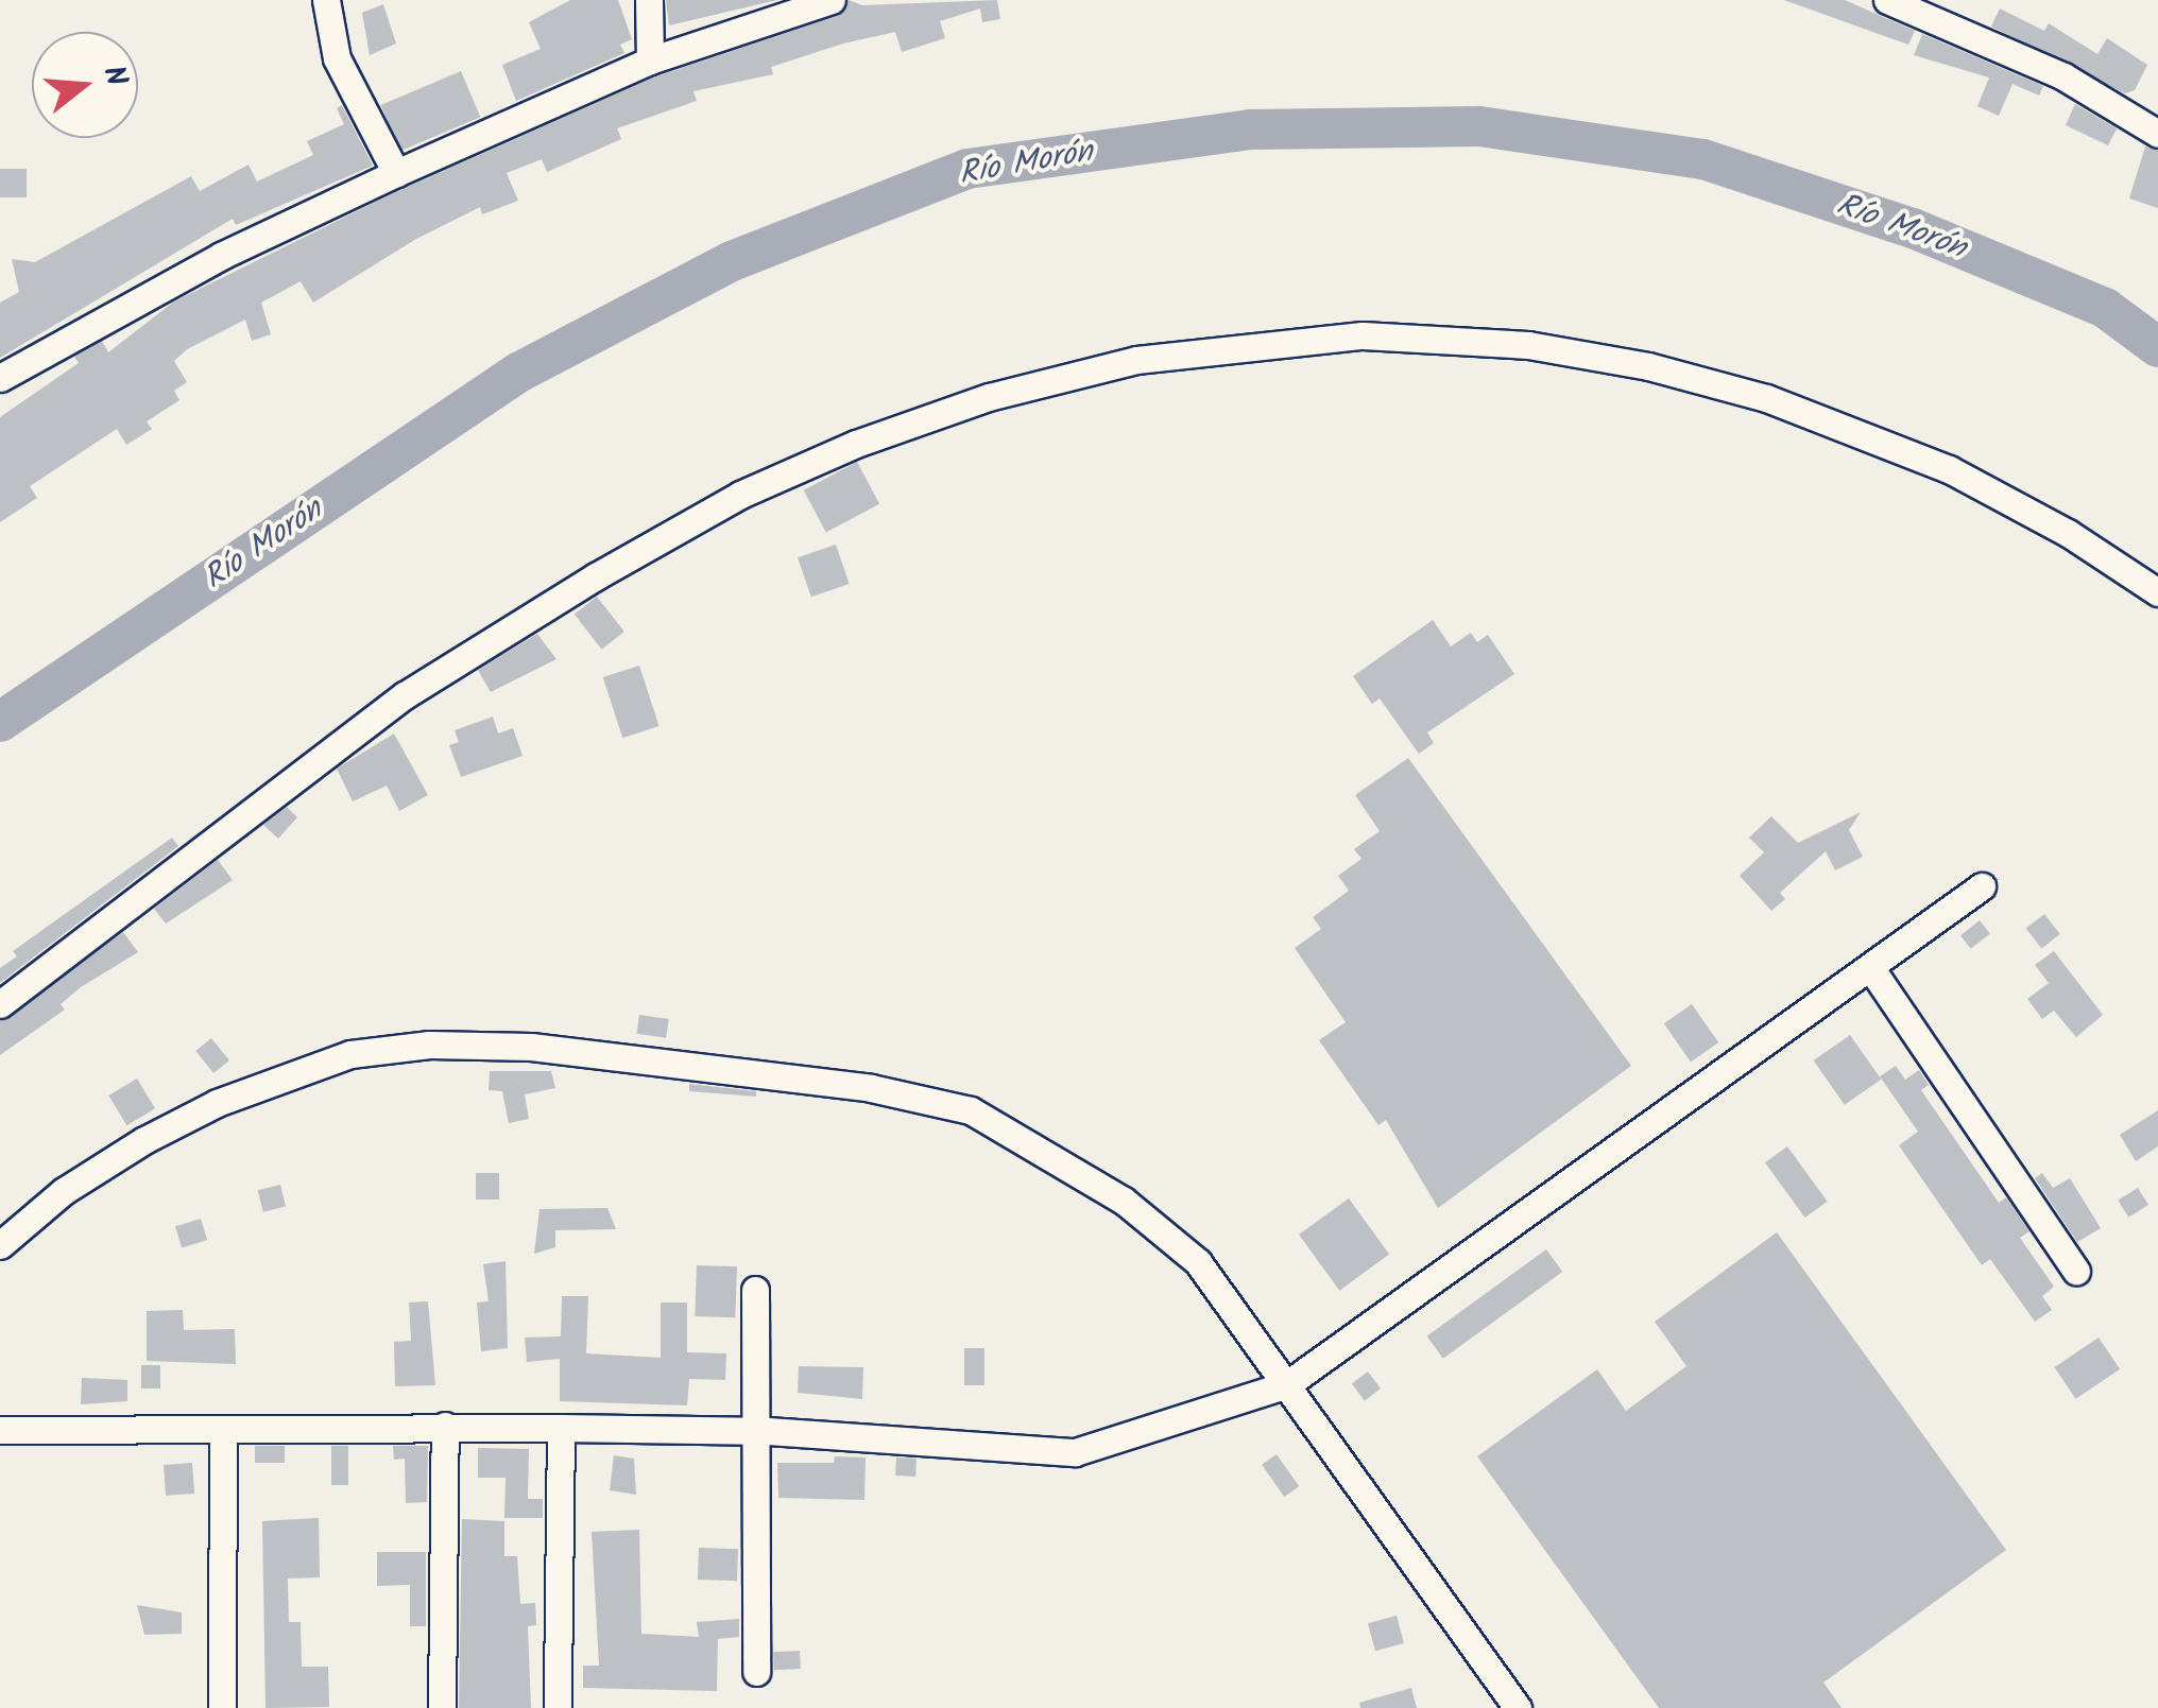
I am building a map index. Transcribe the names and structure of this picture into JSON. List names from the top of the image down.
{
  "water": ["Río Morón"],
  "north": "right"
}
